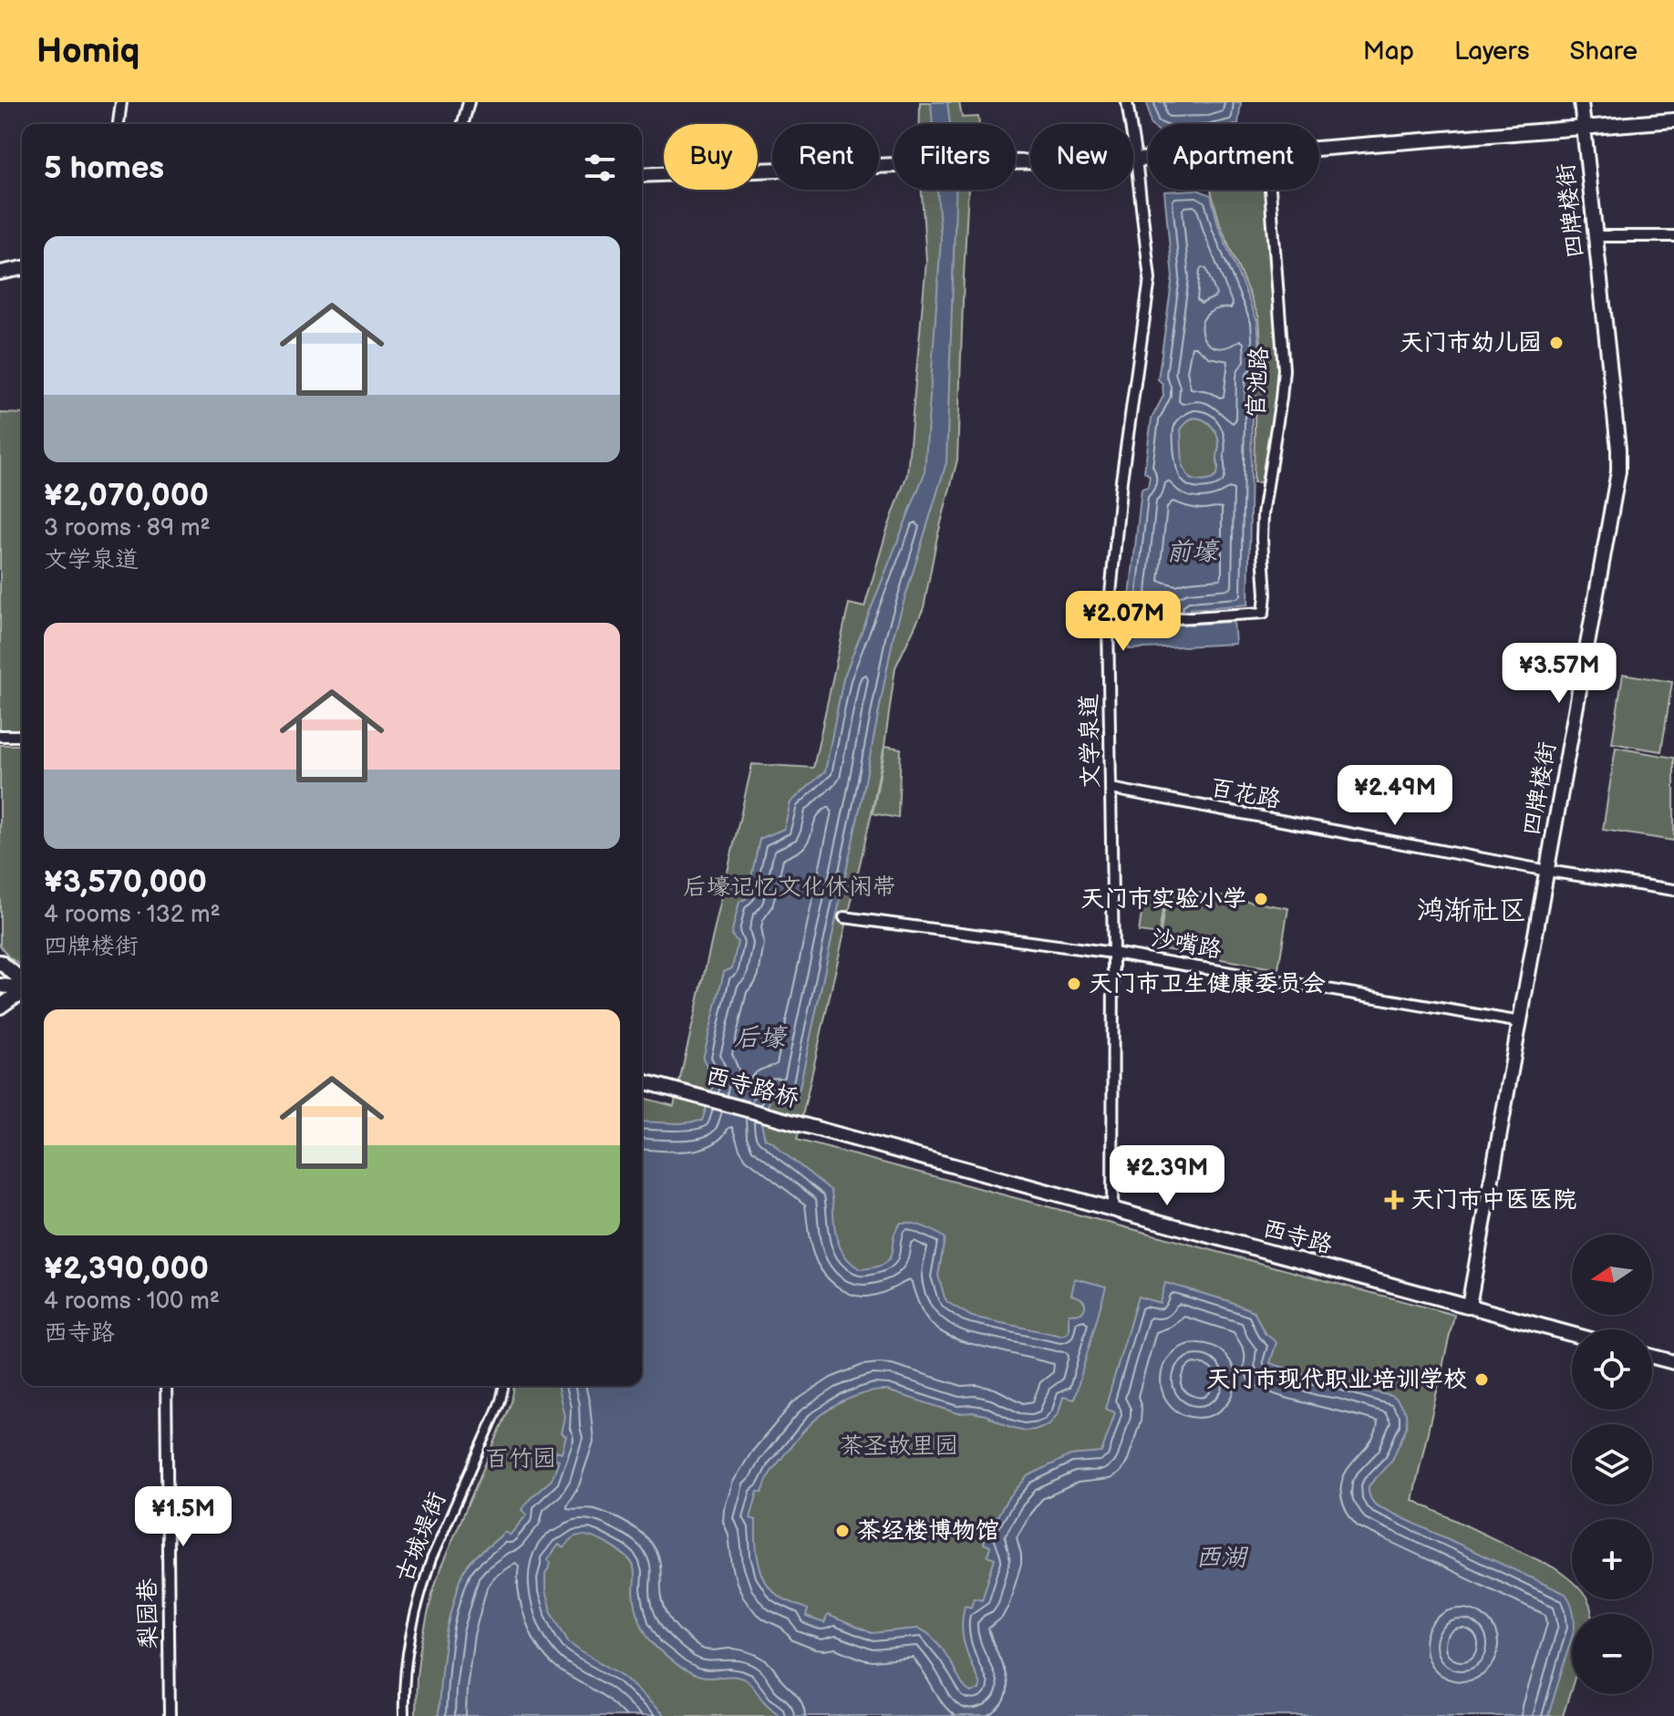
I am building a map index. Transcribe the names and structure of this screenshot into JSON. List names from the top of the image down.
{
  "streets": {
    "street": [
      "四牌楼街",
      "官池路",
      "文学泉道",
      "百花路",
      "沙嘴路",
      "西寺路桥",
      "西寺路",
      "古城堤街",
      "梨园巷"
    ]
  },
  "crossings": [
    ["四牌楼街", "百花路"],
    ["四牌楼街", "沙嘴路"],
    ["四牌楼街", "西寺路"],
    ["官池路", "文学泉道"],
    ["文学泉道", "百花路"],
    ["文学泉道", "沙嘴路"],
    ["文学泉道", "西寺路"],
    ["西寺路桥", "西寺路"]
  ],
  "districts": ["鸿渐社区"],
  "water": ["前壕", "后壕", "西湖"],
  "parks": ["后壕记忆文化休闲带", "茶圣故里园", "百竹园"],
  "places": {
    "other": [
      "天门市幼儿园",
      "天门市实验小学",
      "天门市卫生健康委员会",
      "天门市现代职业培训学校",
      "茶经楼博物馆"
    ],
    "health": ["天门市中医医院"]
  },
  "north": "left",
  "page": {
    "header": "Homiq",
    "nav": ["Map", "Layers", "Share"],
    "chip": [
      "Buy",
      "Rent",
      "Filters",
      "New",
      "Apartment"
    ],
    "heading": "5 homes",
    "list": [
      {
        "name": "¥2,070,000",
        "note": "3 rooms · 89 m² · 文学泉道"
      },
      {
        "name": "¥3,570,000",
        "note": "4 rooms · 132 m² · 四牌楼街"
      },
      {
        "name": "¥2,390,000",
        "note": "4 rooms · 100 m² · 西寺路"
      }
    ],
    "price": [
      "¥2.07M",
      "¥3.57M",
      "¥2.49M",
      "¥2.39M",
      "¥1.5M"
    ],
    "map_buttons": ["+", "−"]
  }
}
